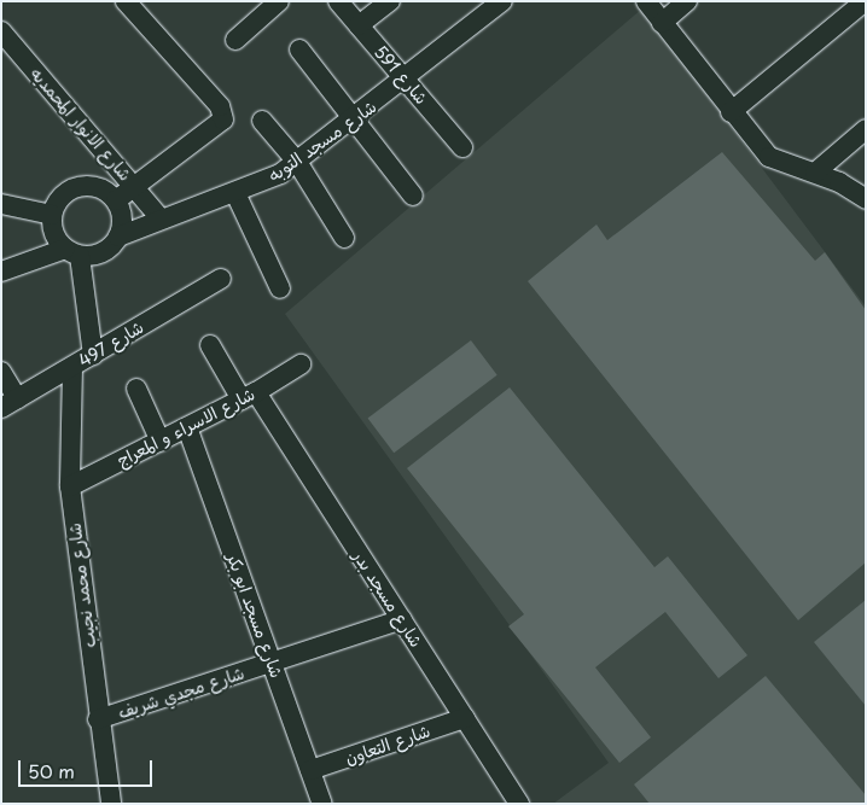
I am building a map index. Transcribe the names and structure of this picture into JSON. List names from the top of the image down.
{
  "streets": {
    "street": [
      "شارع 591",
      "شارع الانوار المحمديه",
      "شارع مسجد التوبه",
      "شارع 497",
      "شارع الاسراء و المعراج",
      "شارع محمد نجيب",
      "شارع مسجد بدر",
      "شارع مسجد ابو بكر",
      "شارع مجدي شريف",
      "شارع التعاون"
    ]
  },
  "crossings": [
    ["شارع 591", "شارع مسجد التوبه"],
    ["شارع الانوار المحمديه", "شارع مسجد التوبه"],
    ["شارع 497", "شارع محمد نجيب"],
    ["شارع الاسراء و المعراج", "شارع محمد نجيب"],
    ["شارع الاسراء و المعراج", "شارع مسجد بدر"],
    ["شارع الاسراء و المعراج", "شارع مسجد ابو بكر"],
    ["شارع محمد نجيب", "شارع مجدي شريف"],
    ["شارع مسجد بدر", "شارع مجدي شريف"],
    ["شارع مسجد بدر", "شارع التعاون"],
    ["شارع مسجد ابو بكر", "شارع مجدي شريف"],
    ["شارع مسجد ابو بكر", "شارع التعاون"]
  ],
  "scale_bar": "50 m"
}
